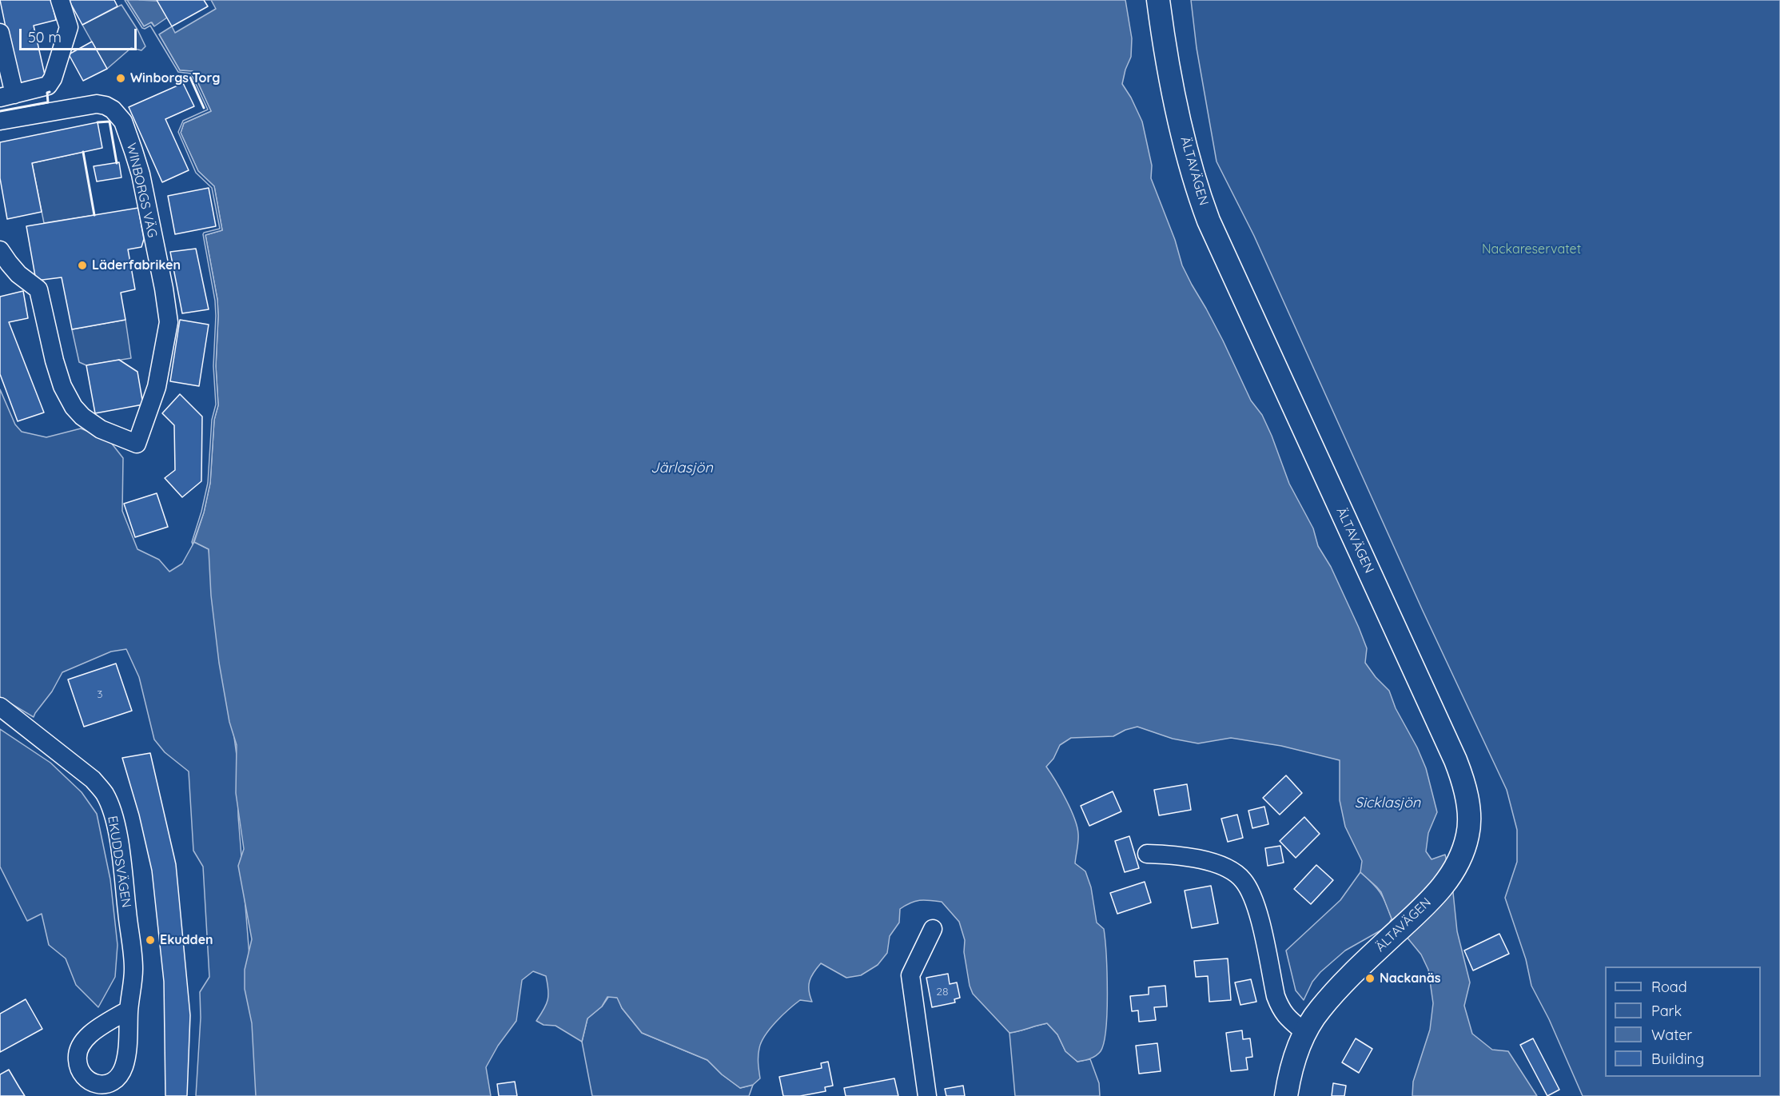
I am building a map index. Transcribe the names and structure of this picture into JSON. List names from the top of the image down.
{
  "streets": {
    "main road": ["ÄLTAVÄGEN"],
    "street": ["WINBORGS VÄG", "EKUDDSVÄGEN"]
  },
  "water": ["Järlasjön", "Sicklasjön"],
  "parks": ["Nackareservatet"],
  "places": [
    "Winborgs Torg",
    "Läderfabriken",
    "Ekudden",
    "Nackanäs"
  ],
  "house_numbers": ["3", "28"],
  "legend": [
    "Road",
    "Park",
    "Water",
    "Building"
  ],
  "scale_bar": "50 m"
}
